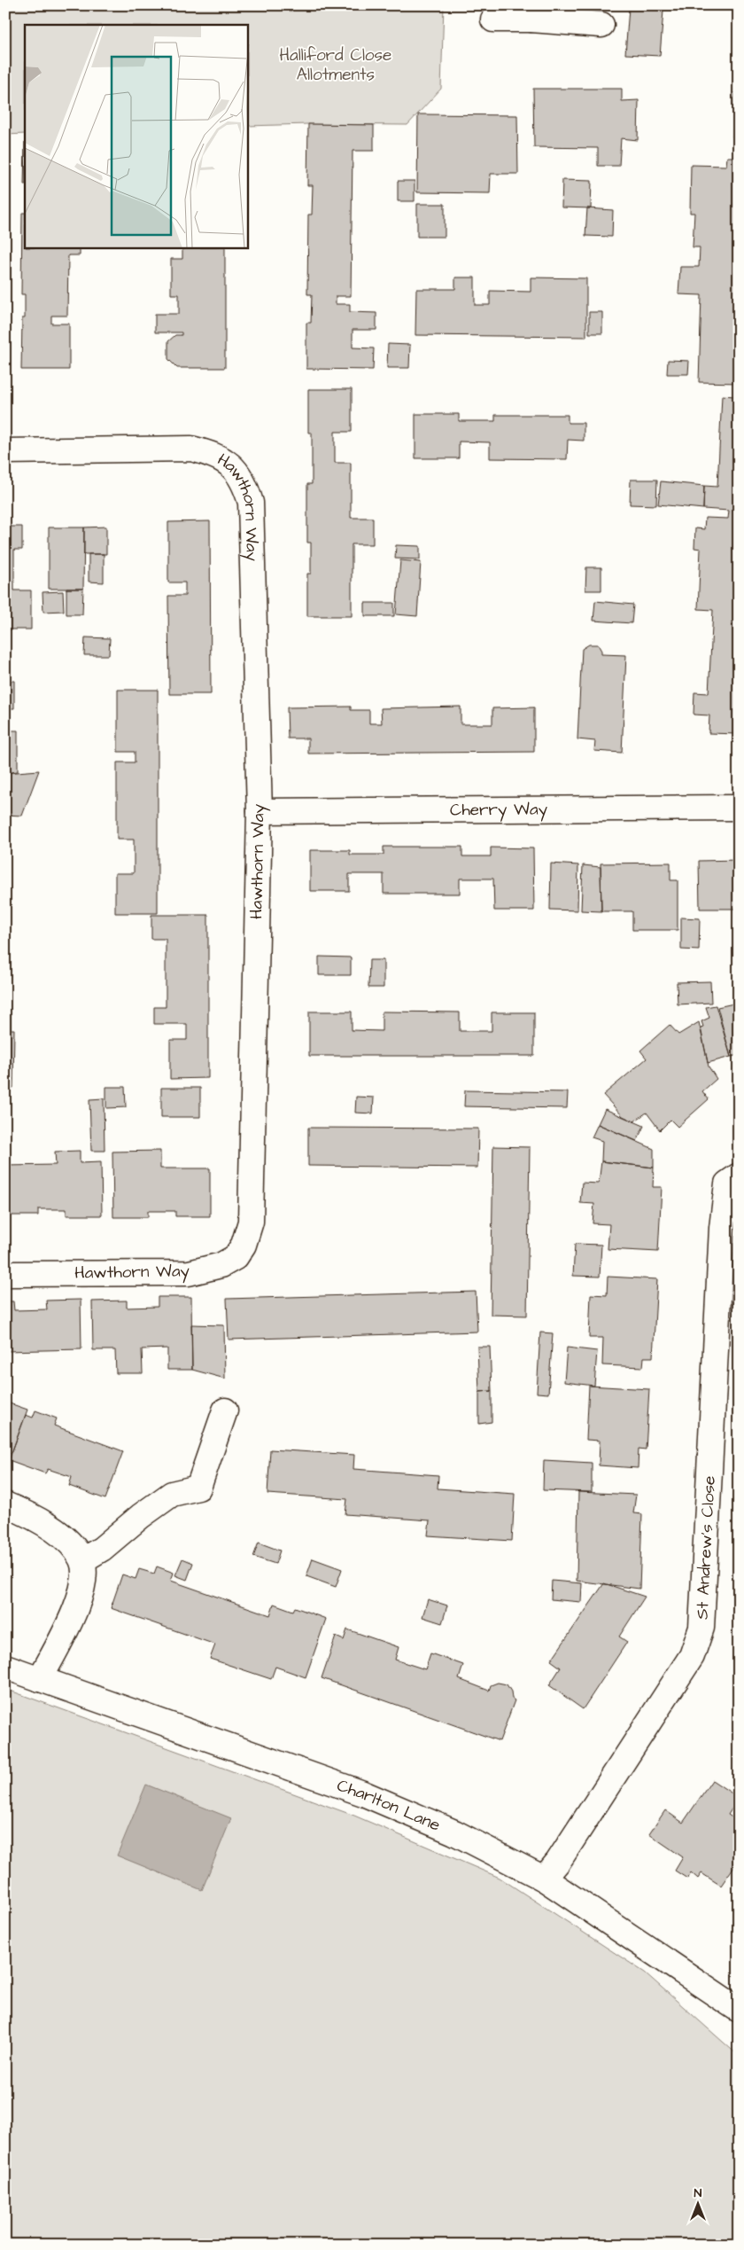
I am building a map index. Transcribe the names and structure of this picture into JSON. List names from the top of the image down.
{
  "streets": {
    "street": [
      "Hawthorn Way",
      "Cherry Way",
      "St Andrew's Close",
      "Charlton Lane"
    ]
  },
  "crossings": [
    ["Hawthorn Way", "Cherry Way"],
    ["St Andrew's Close", "Charlton Lane"]
  ],
  "parks": ["Halliford Close Allotments"],
  "north": "top"
}
